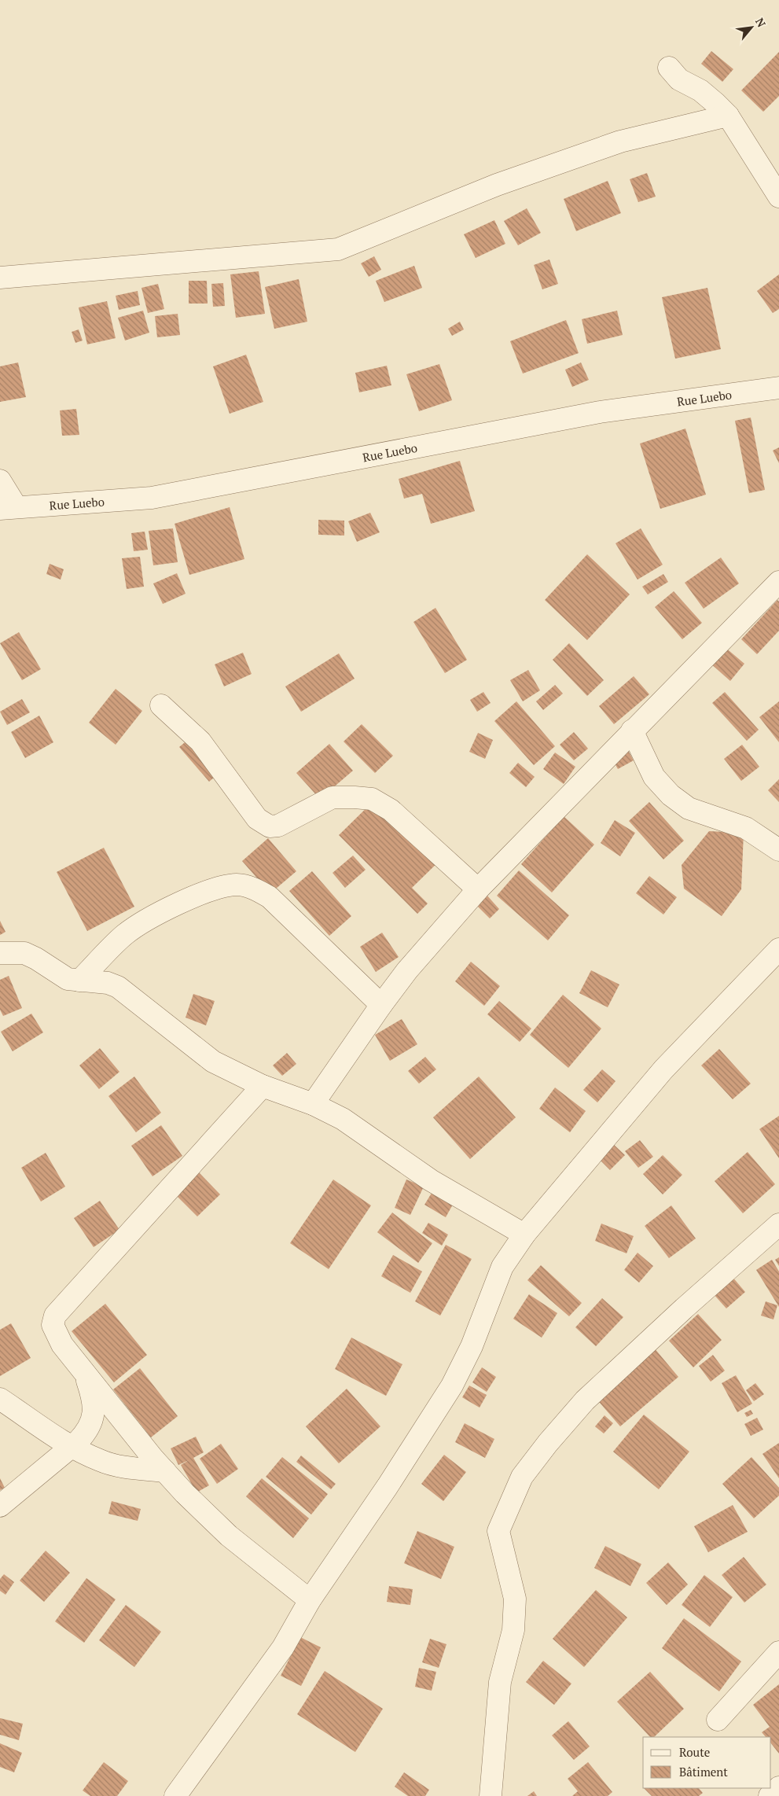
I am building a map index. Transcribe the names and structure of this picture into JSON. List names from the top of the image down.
{
  "streets": {
    "street": ["Rue Luebo"]
  },
  "legend": ["Route", "Bâtiment"],
  "north": "top right"
}
